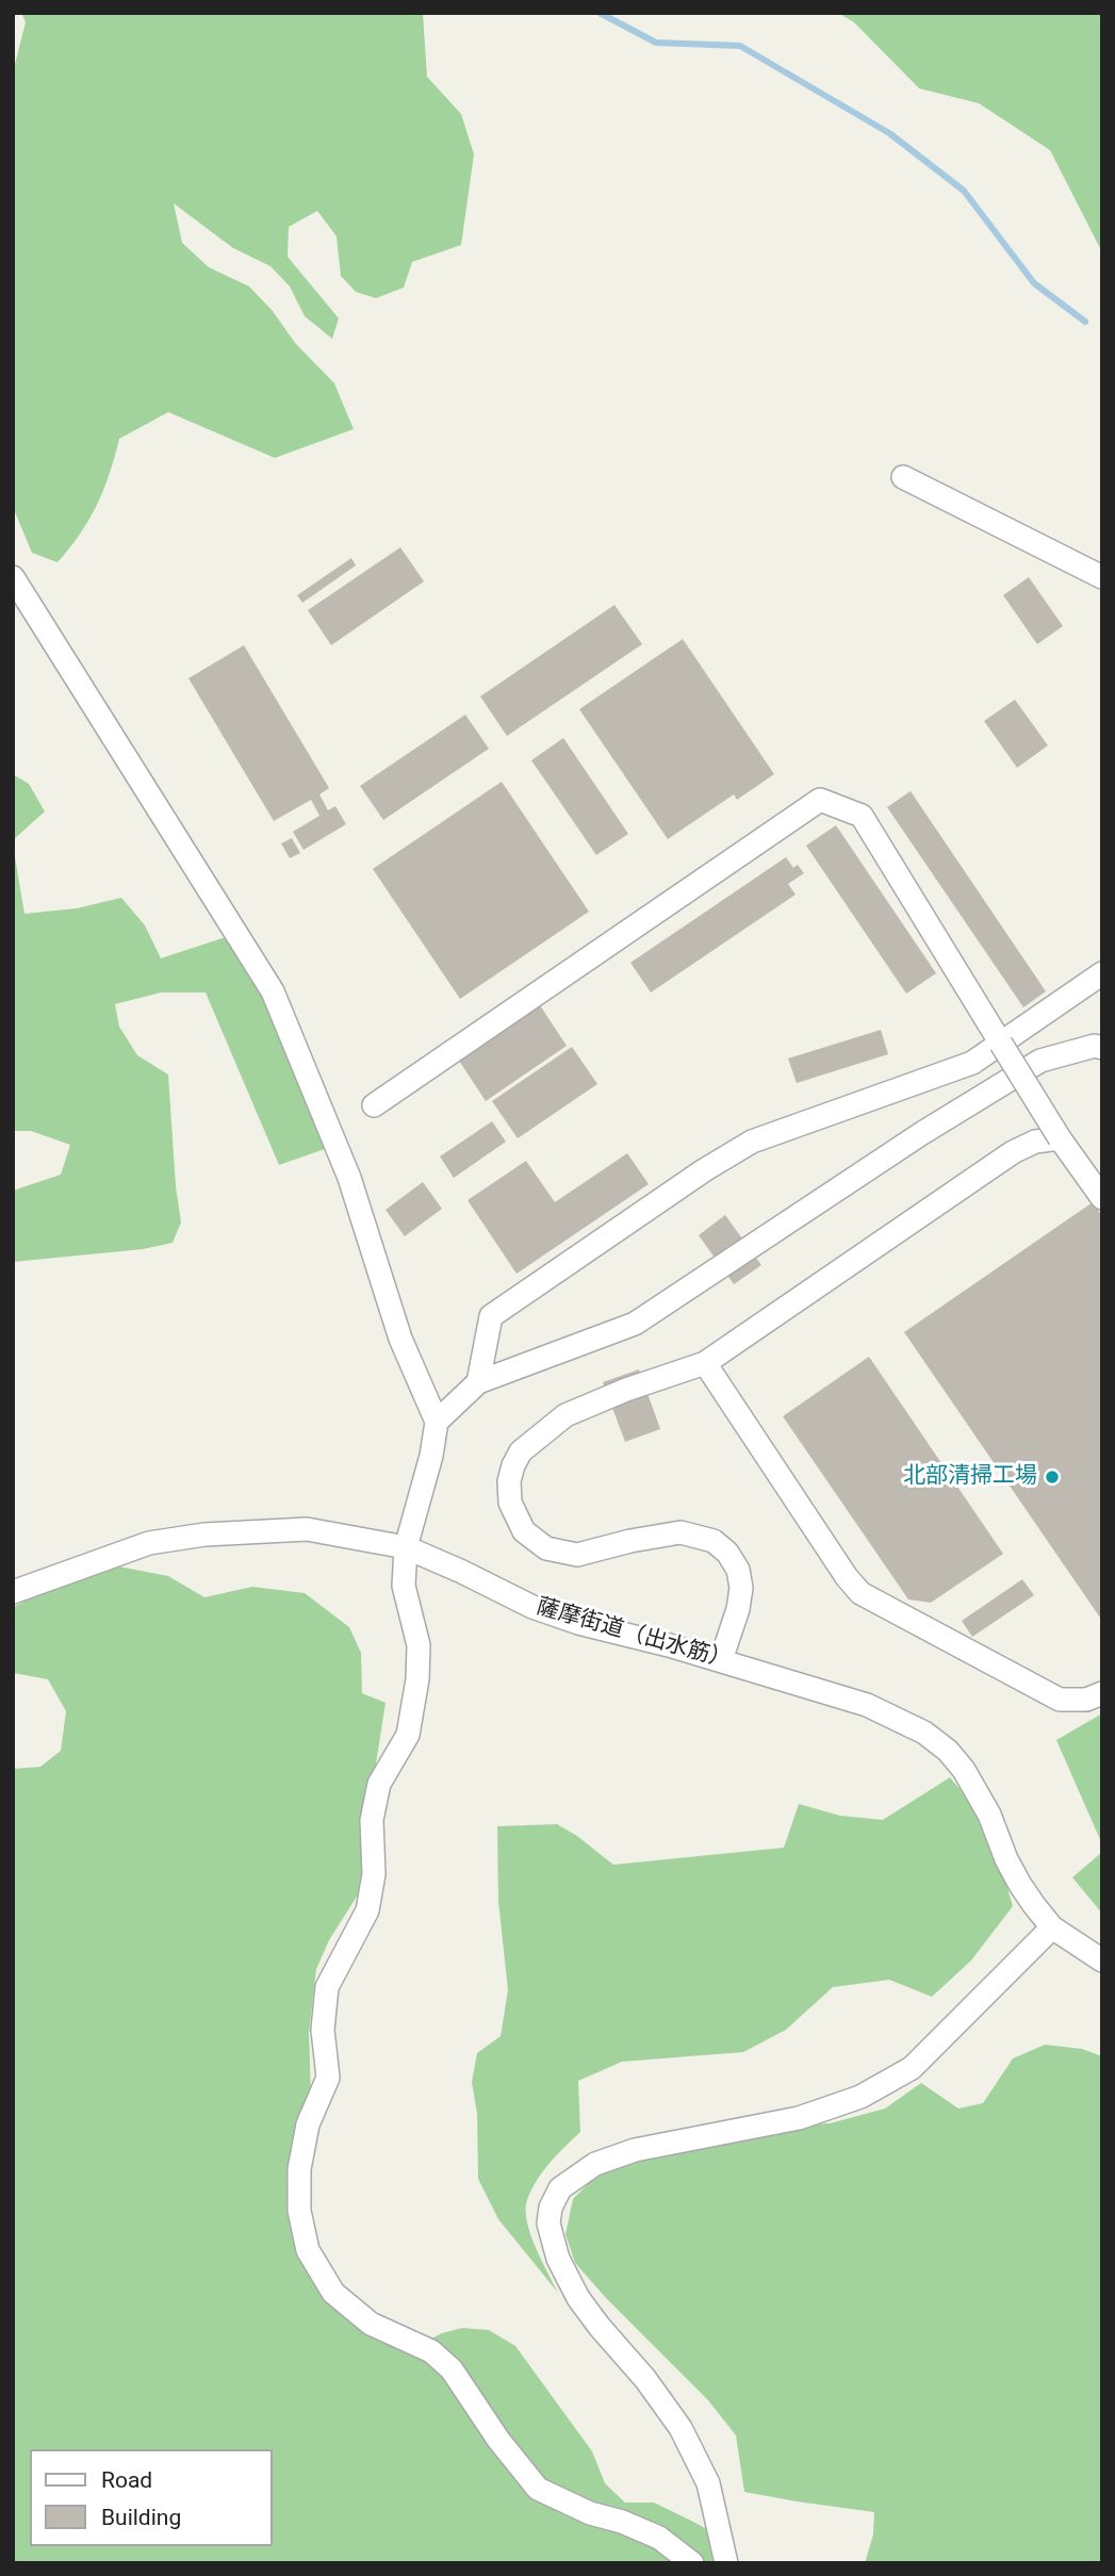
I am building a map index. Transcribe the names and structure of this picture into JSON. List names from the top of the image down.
{
  "streets": {
    "street": ["薩摩街道（出水筋）"]
  },
  "places": ["北部清掃工場"],
  "legend": ["Road", "Building"]
}
